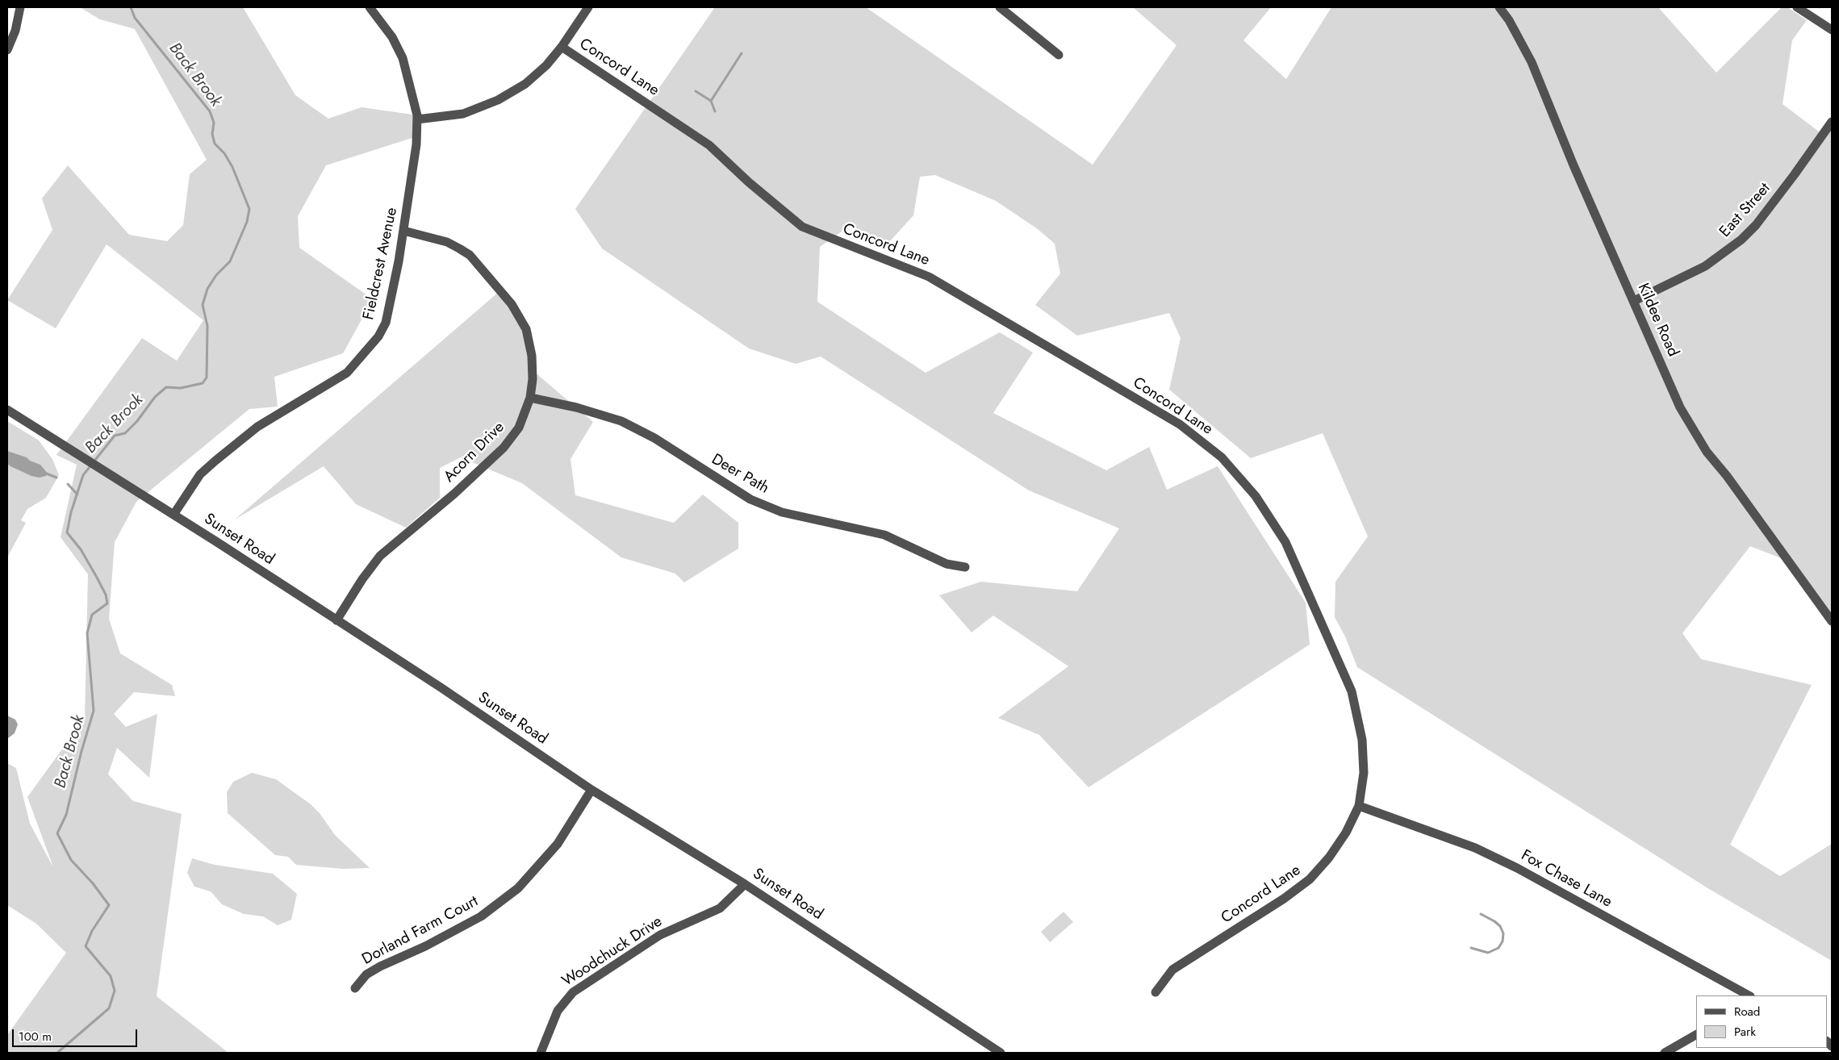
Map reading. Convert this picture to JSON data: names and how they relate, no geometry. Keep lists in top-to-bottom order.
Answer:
{
  "streets": {
    "street": [
      "Concord Lane",
      "East Street",
      "Fieldcrest Avenue",
      "Kildee Road",
      "Acorn Drive",
      "Deer Path",
      "Sunset Road",
      "Fox Chase Lane",
      "Dorland Farm Court",
      "Woodchuck Drive"
    ]
  },
  "crossings": [
    ["Concord Lane", "Fox Chase Lane"],
    ["East Street", "Kildee Road"],
    ["Fieldcrest Avenue", "Acorn Drive"],
    ["Fieldcrest Avenue", "Sunset Road"],
    ["Acorn Drive", "Deer Path"],
    ["Acorn Drive", "Sunset Road"],
    ["Sunset Road", "Dorland Farm Court"],
    ["Sunset Road", "Woodchuck Drive"]
  ],
  "water": ["Back Brook"],
  "legend": ["Road", "Park"],
  "scale_bar": "100 m"
}
